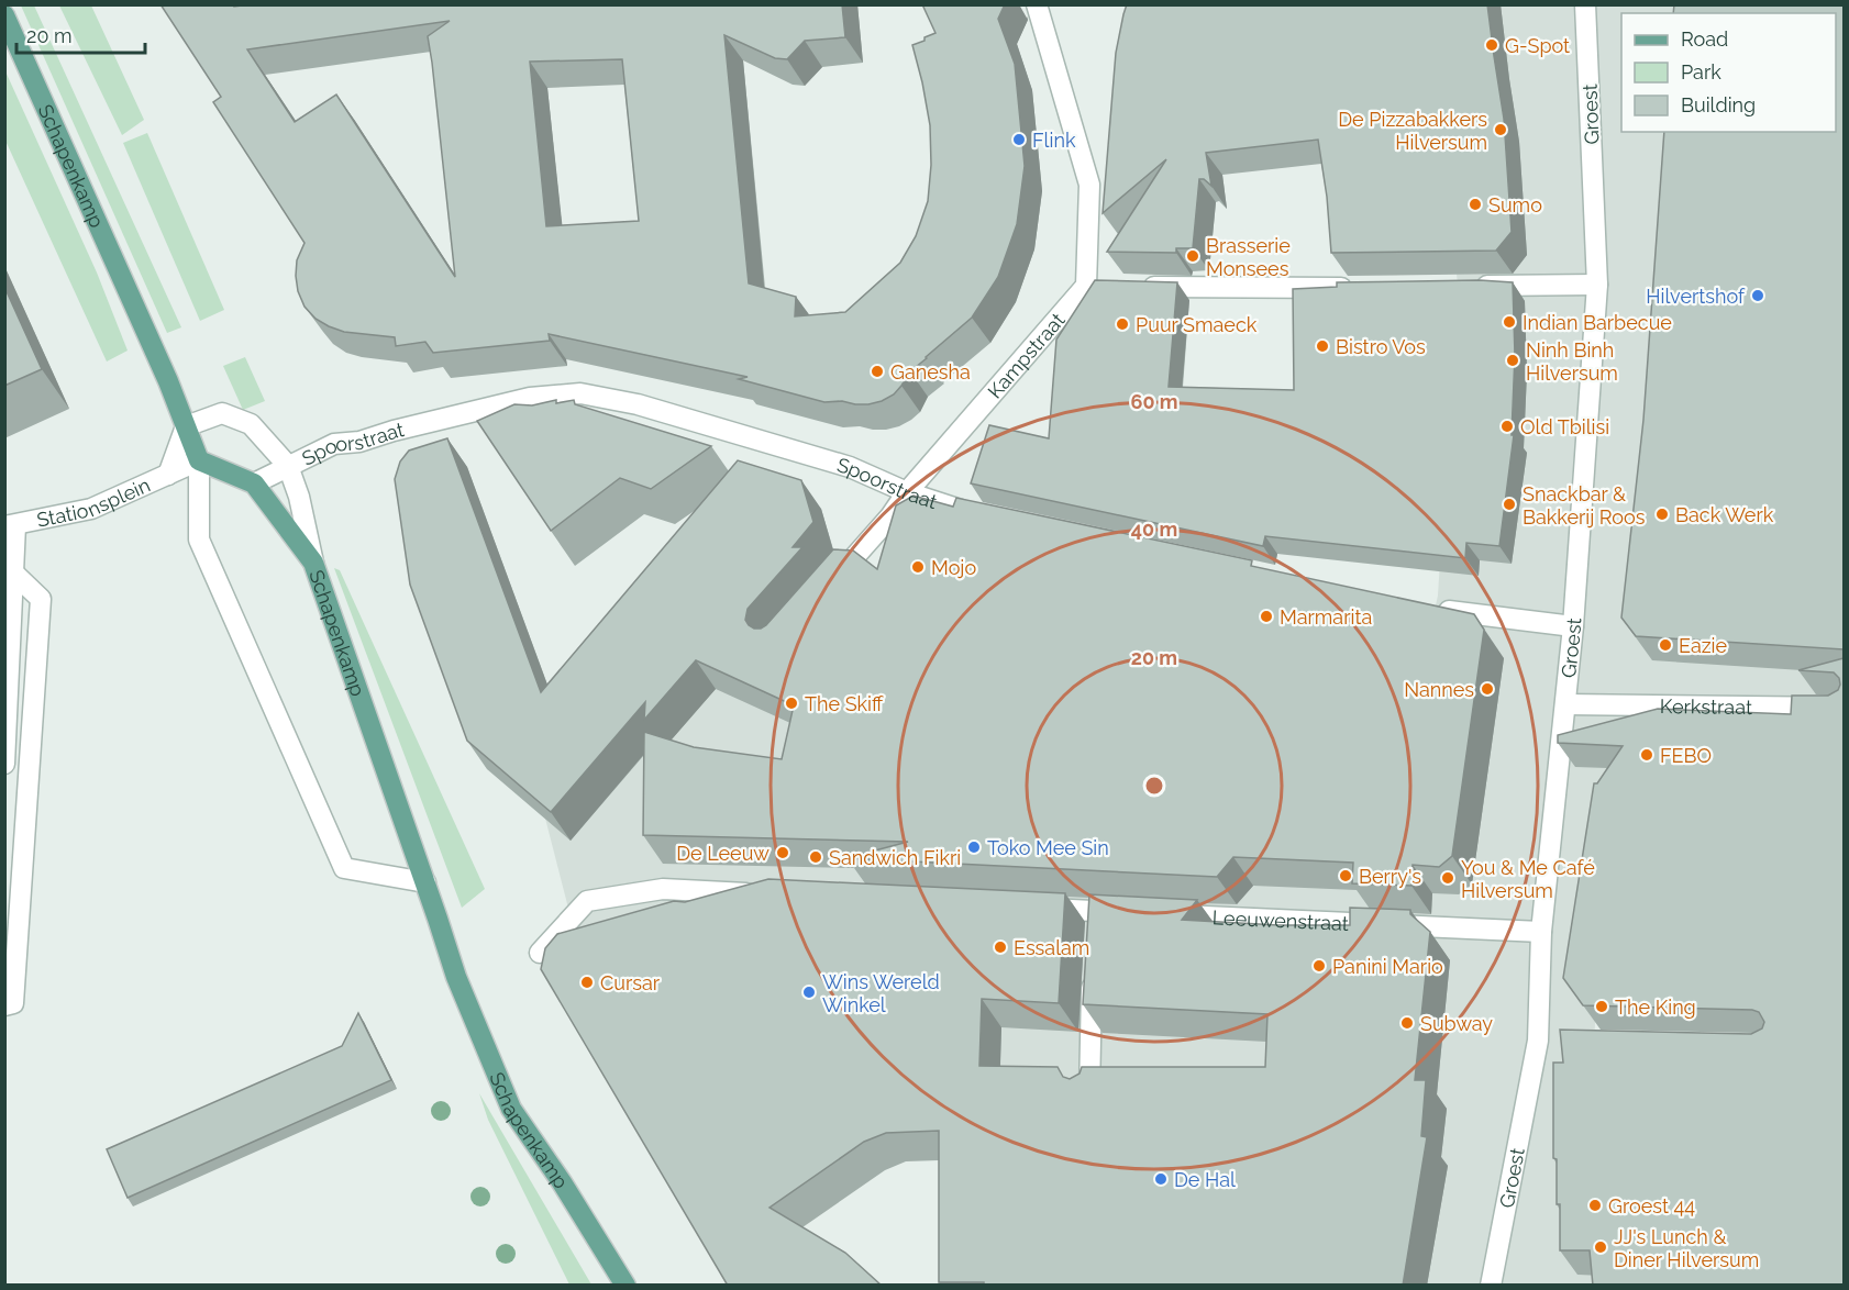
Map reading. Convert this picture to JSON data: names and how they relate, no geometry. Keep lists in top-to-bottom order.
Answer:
{
  "streets": {
    "main road": ["Schapenkamp"],
    "street": [
      "Groest",
      "Kampstraat",
      "Spoorstraat",
      "Stationsplein",
      "Kerkstraat",
      "Leeuwenstraat"
    ]
  },
  "crossings": [
    ["Groest", "Kerkstraat"],
    ["Groest", "Leeuwenstraat"],
    ["Schapenkamp", "Spoorstraat"],
    ["Schapenkamp", "Stationsplein"],
    ["Kampstraat", "Spoorstraat"],
    ["Spoorstraat", "Stationsplein"]
  ],
  "places": [
    "G-Spot",
    "De Pizzabakkers Hilversum",
    "Flink",
    "Sumo",
    "Brasserie Monsees",
    "Hilvertshof",
    "Indian Barbecue",
    "Puur Smaeck",
    "Bistro Vos",
    "Ninh Binh Hilversum",
    "Ganesha",
    "Old Tbilisi",
    "Snackbar & Bakkerij Roos",
    "Back Werk",
    "Mojo",
    "Marmarita",
    "Eazie",
    "Nannes",
    "The Skiff",
    "FEBO",
    "Toko Mee Sin",
    "De Leeuw",
    "Sandwich Fikri",
    "Berry's",
    "You & Me Café Hilversum",
    "Essalam",
    "Panini Mario",
    "Cursar",
    "Wins Wereld Winkel",
    "The King",
    "Subway",
    "De Hal",
    "Groest 44",
    "JJ's Lunch & Diner Hilversum"
  ],
  "legend": ["Road", "Park", "Building"],
  "scale_bar": "20 m",
  "rings": ["60 m", "40 m", "20 m"]
}
